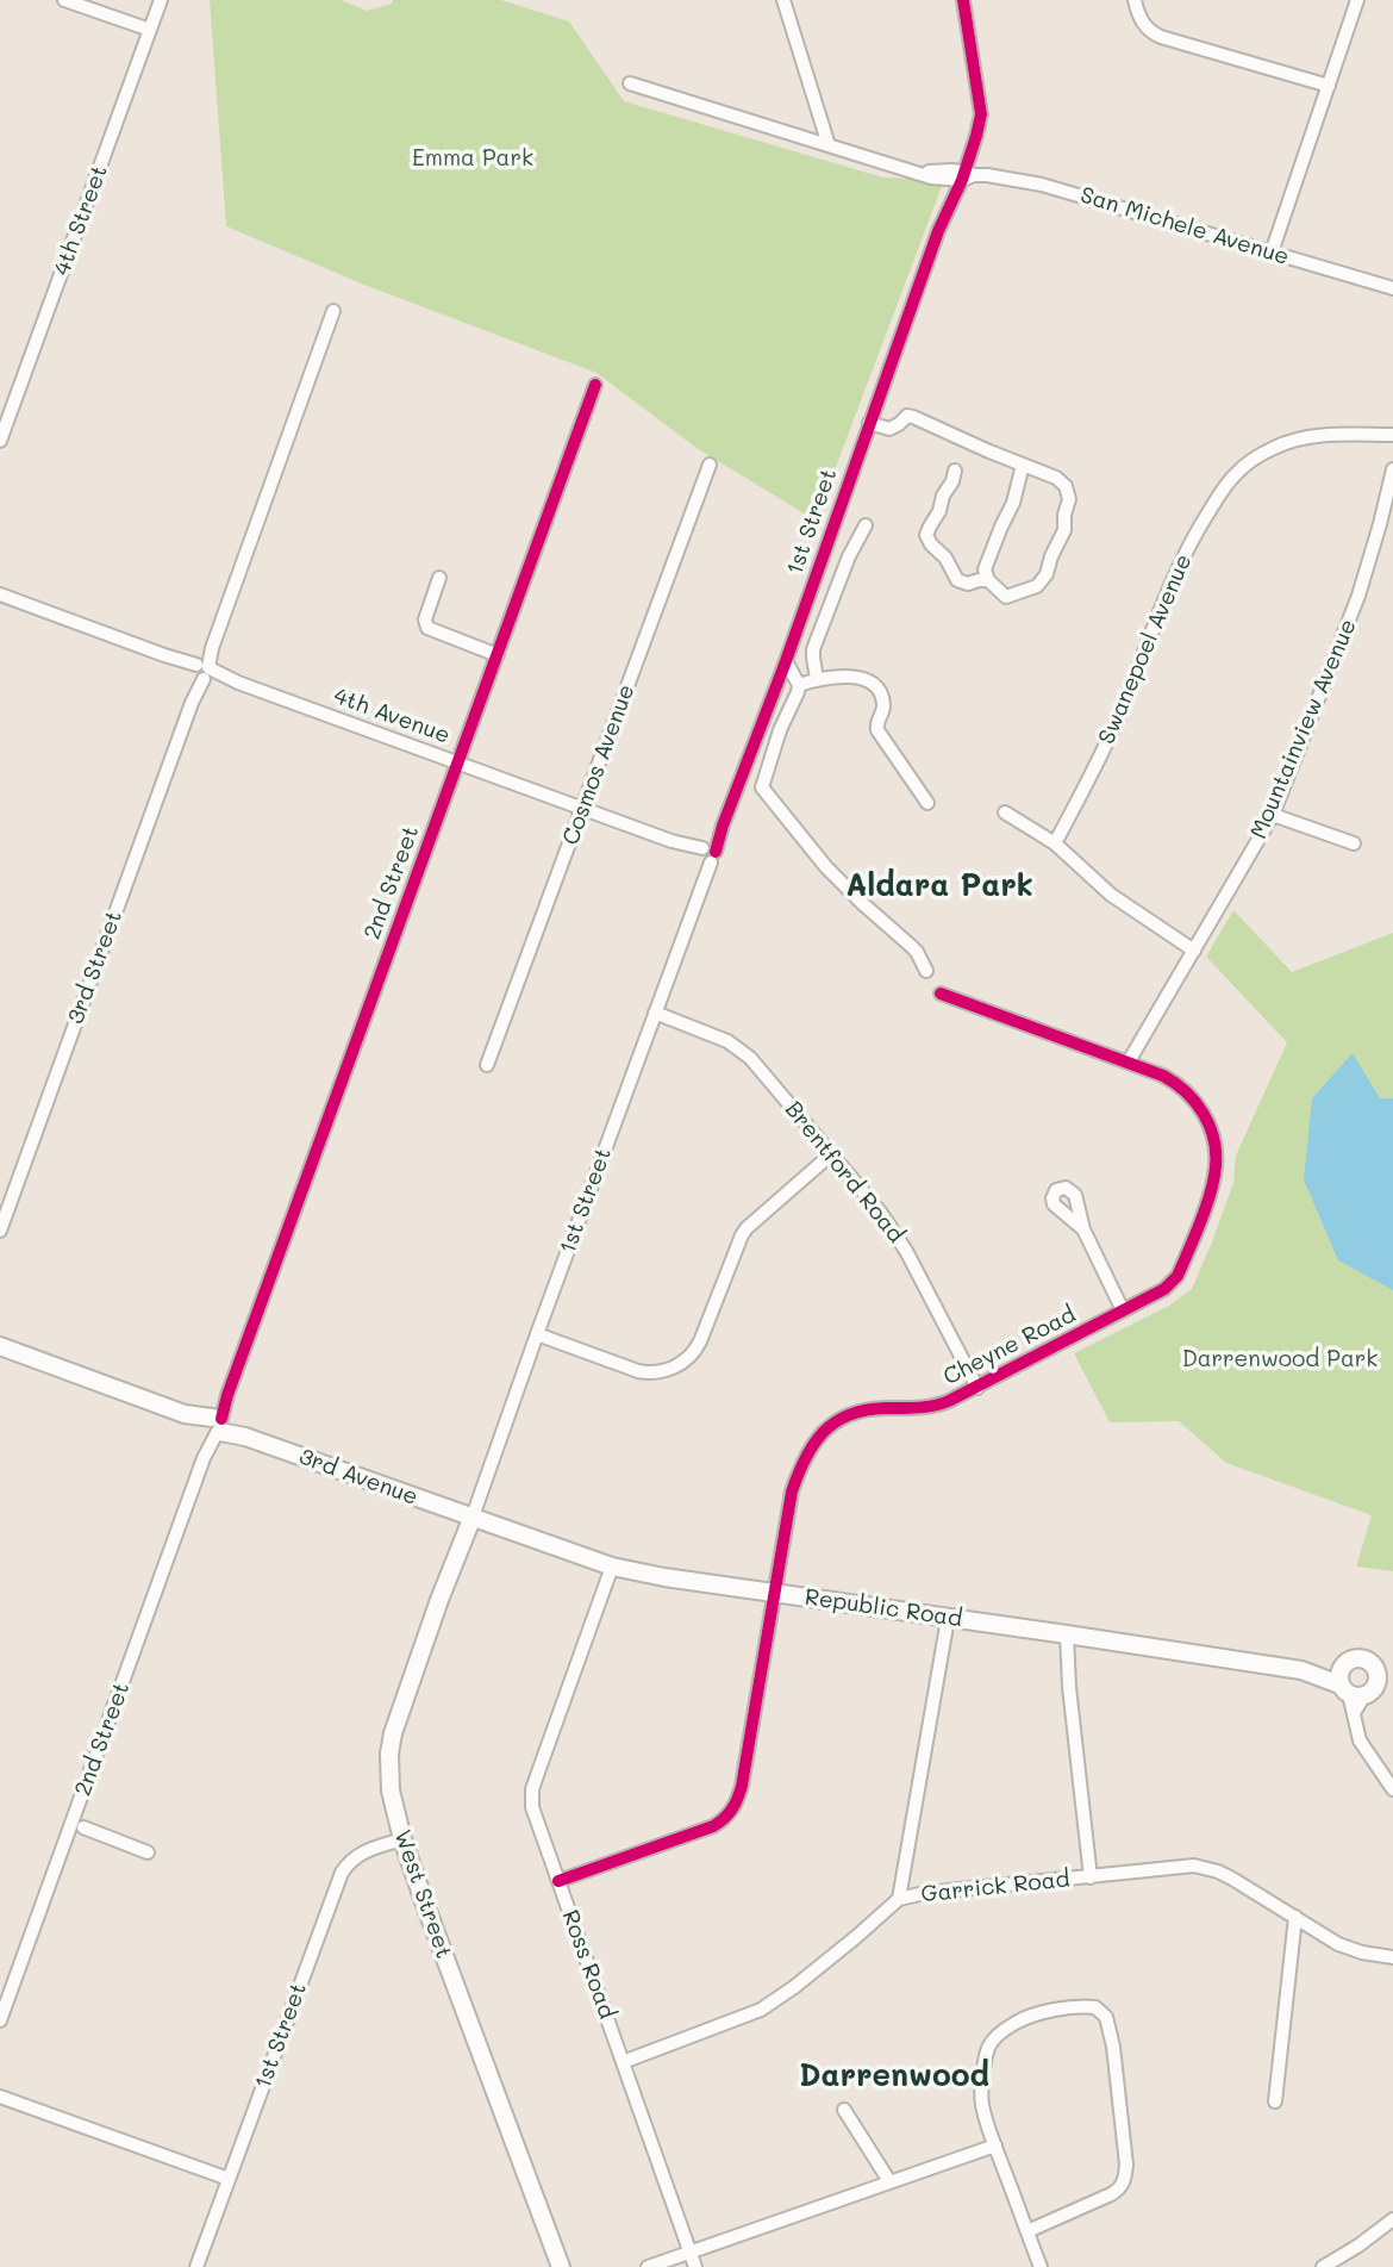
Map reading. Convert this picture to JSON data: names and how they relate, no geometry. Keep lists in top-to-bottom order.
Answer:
{
  "streets": {
    "main road": ["3rd Avenue", "Republic Road", "West Street"],
    "street": [
      "4th Street",
      "San Michele Avenue",
      "1st Street",
      "Swanepoel Avenue",
      "4th Avenue",
      "Mountainview Avenue",
      "Cosmos Avenue",
      "2nd Street",
      "3rd Street",
      "Brentford Road",
      "Cheyne Road",
      "Garrick Road",
      "Ross Road"
    ]
  },
  "crossings": [
    ["San Michele Avenue", "1st Street"],
    ["1st Street", "4th Avenue"],
    ["1st Street", "Brentford Road"],
    ["1st Street", "3rd Avenue"],
    ["1st Street", "Republic Road"],
    ["1st Street", "West Street"],
    ["4th Avenue", "Cosmos Avenue"],
    ["4th Avenue", "2nd Street"],
    ["4th Avenue", "3rd Street"],
    ["Mountainview Avenue", "Cheyne Road"],
    ["2nd Street", "3rd Avenue"],
    ["Brentford Road", "Cheyne Road"],
    ["Cheyne Road", "Republic Road"],
    ["Cheyne Road", "Ross Road"],
    ["3rd Avenue", "Republic Road"],
    ["3rd Avenue", "West Street"],
    ["Republic Road", "West Street"],
    ["Republic Road", "Ross Road"],
    ["Garrick Road", "Ross Road"]
  ],
  "districts": ["Aldara Park", "Darrenwood"],
  "parks": ["Emma Park", "Darrenwood Park"]
}
